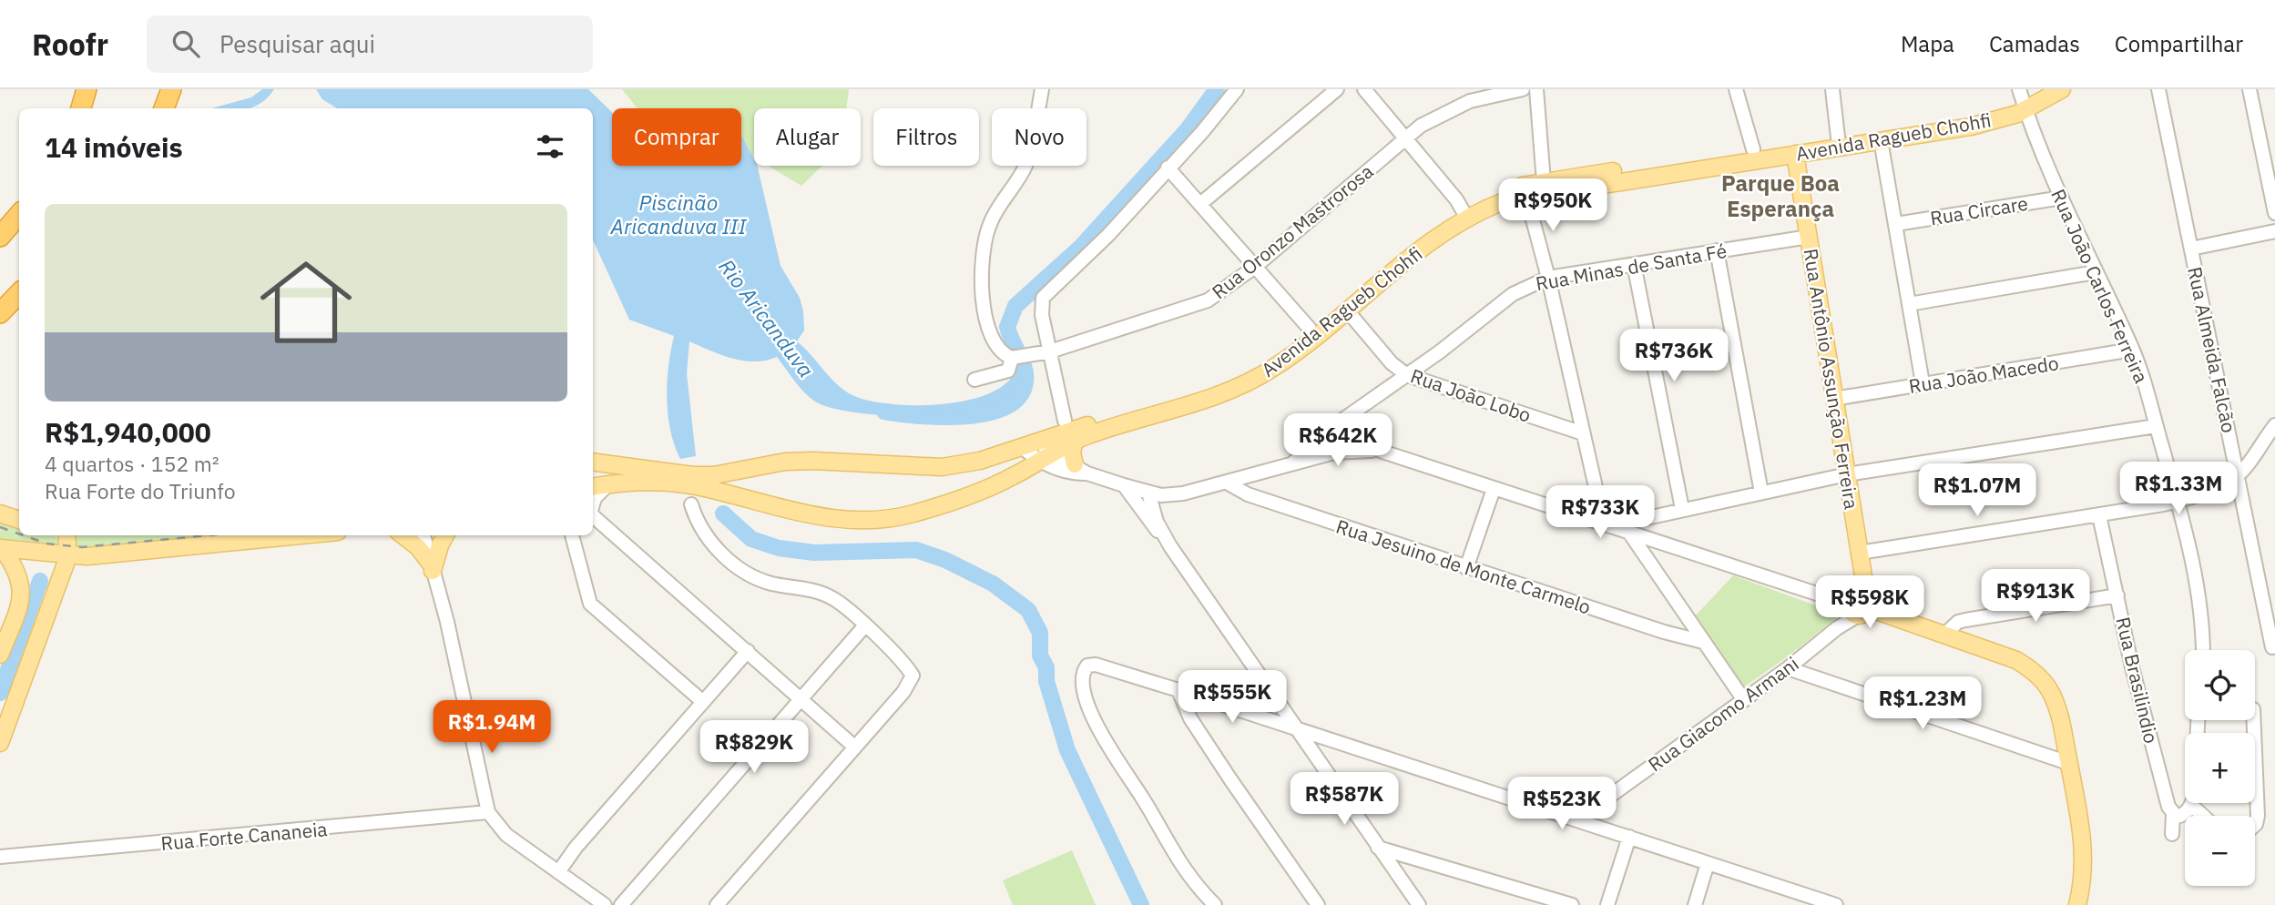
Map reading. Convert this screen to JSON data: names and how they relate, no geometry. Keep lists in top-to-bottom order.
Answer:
{
  "streets": {
    "main road": ["Avenida Ragueb Chohfi", "Rua Antônio Assunção Ferreira"],
    "street": [
      "Rua Circare",
      "Rua Oronzo Mastrorosa",
      "Rua Minas de Santa Fé",
      "Rua João Carlos Ferreira",
      "Rua Almeida Falcão",
      "Rua João Macedo",
      "Rua João Lobo",
      "Rua Jesuino de Monte Carmelo",
      "Rua Brasilindio",
      "Rua Giacomo Armani",
      "Rua Forte Cananeia"
    ]
  },
  "crossings": [
    ["Avenida Ragueb Chohfi", "Rua João Carlos Ferreira"],
    ["Avenida Ragueb Chohfi", "Rua Antônio Assunção Ferreira"],
    ["Avenida Ragueb Chohfi", "Rua João Lobo"],
    ["Rua Circare", "Rua João Carlos Ferreira"],
    ["Rua Minas de Santa Fé", "Rua Antônio Assunção Ferreira"],
    ["Rua Minas de Santa Fé", "Rua João Lobo"],
    ["Rua João Carlos Ferreira", "Rua João Macedo"],
    ["Rua João Macedo", "Rua Antônio Assunção Ferreira"],
    ["Rua Antônio Assunção Ferreira", "Rua Giacomo Armani"]
  ],
  "districts": ["Parque Boa Esperança"],
  "water": ["Piscinão Aricanduva III", "Rio Aricanduva"],
  "page": {
    "header": "Roofr",
    "search": "Pesquisar aqui",
    "nav": ["Mapa", "Camadas", "Compartilhar"],
    "chip": [
      "Comprar",
      "Alugar",
      "Filtros",
      "Novo"
    ],
    "heading": "14 imóveis",
    "price": [
      "R$950K",
      "R$736K",
      "R$642K",
      "R$1.33M",
      "R$1.07M",
      "R$733K",
      "R$913K",
      "R$598K",
      "R$555K",
      "R$1.23M",
      "R$1.94M",
      "R$829K",
      "R$587K",
      "R$523K"
    ],
    "list": [
      {
        "name": "R$1,940,000",
        "note": "4 quartos · 152 m² · Rua Forte do Triunfo"
      }
    ],
    "map_buttons": ["+", "−"]
  }
}
